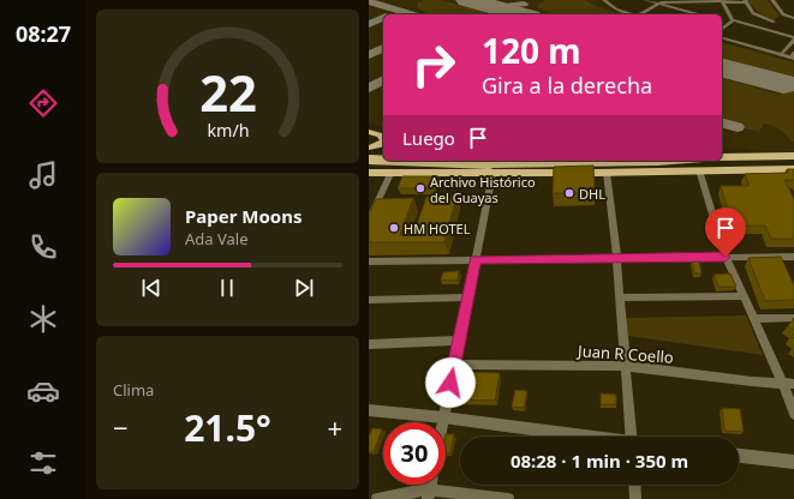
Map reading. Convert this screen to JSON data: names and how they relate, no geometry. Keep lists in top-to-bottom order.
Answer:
{
  "streets": {
    "street": ["Juan R Coello"]
  },
  "places": ["Archivo Histórico del Guayas", "DHL", "HM HOTEL"],
  "page": {
    "tabs": "08:27",
    "turn": ["120 m", "Gira a la derecha"],
    "then": "Luego",
    "song": ["Paper Moons", "Ada Vale"],
    "tile": "Clima",
    "heat": ["−", "21.5°", "+"],
    "limit": "30",
    "trip": "08:28 · 1 min · 350 m",
    "gauge": ["22", "km/h"]
  }
}
